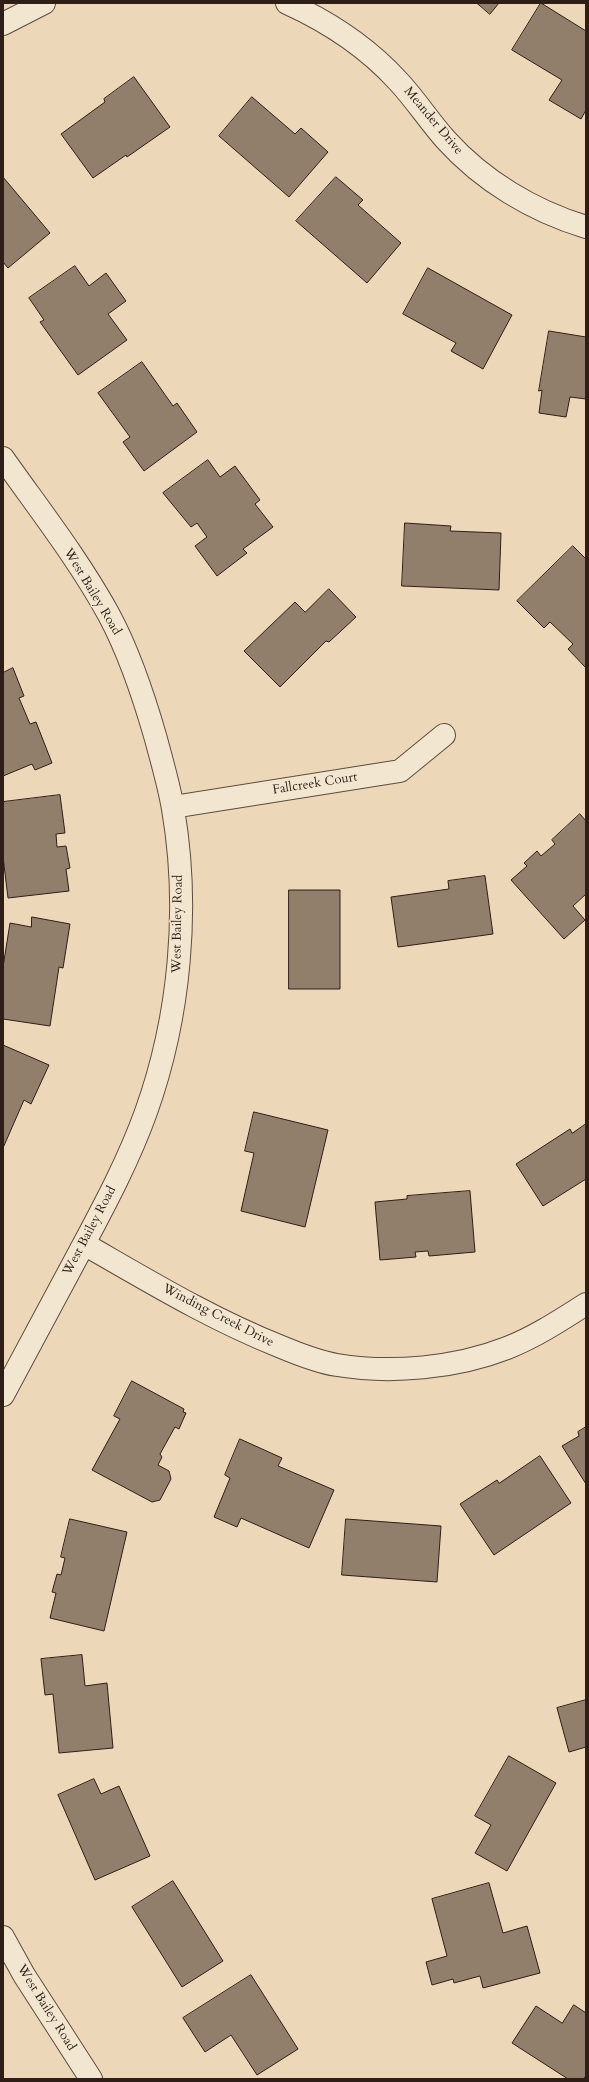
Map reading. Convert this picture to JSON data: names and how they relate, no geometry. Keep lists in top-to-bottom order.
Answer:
{
  "streets": {
    "street": [
      "Meander Drive",
      "West Bailey Road",
      "Fallcreek Court",
      "Winding Creek Drive"
    ]
  },
  "crossings": [
    ["West Bailey Road", "Fallcreek Court"],
    ["West Bailey Road", "Winding Creek Drive"]
  ]
}
